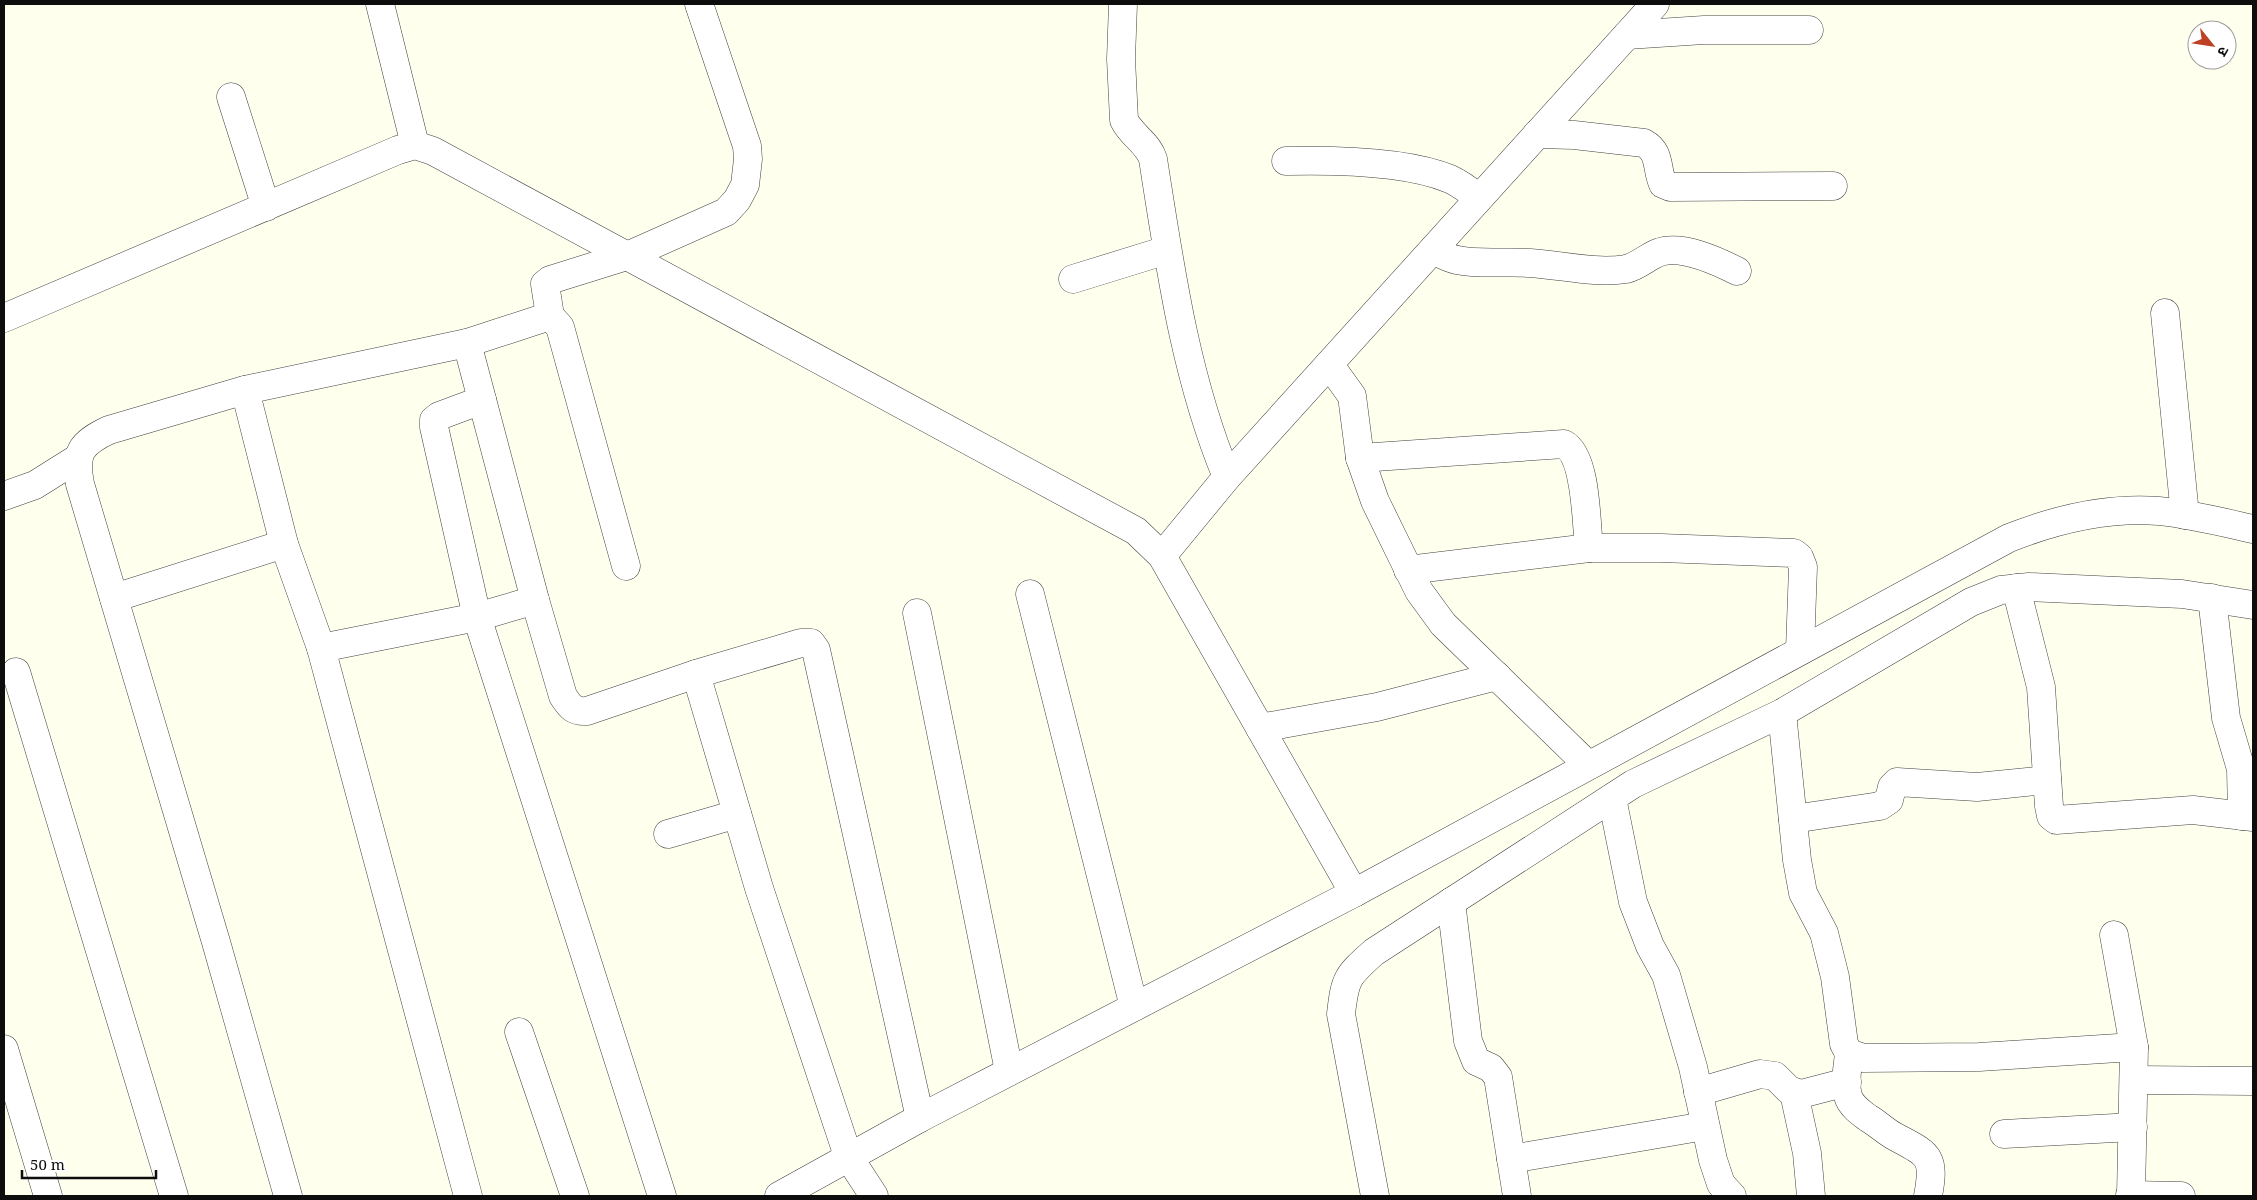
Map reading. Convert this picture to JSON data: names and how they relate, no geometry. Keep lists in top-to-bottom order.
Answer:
{
  "scale_bar": "50 m",
  "north": "bottom right"
}
